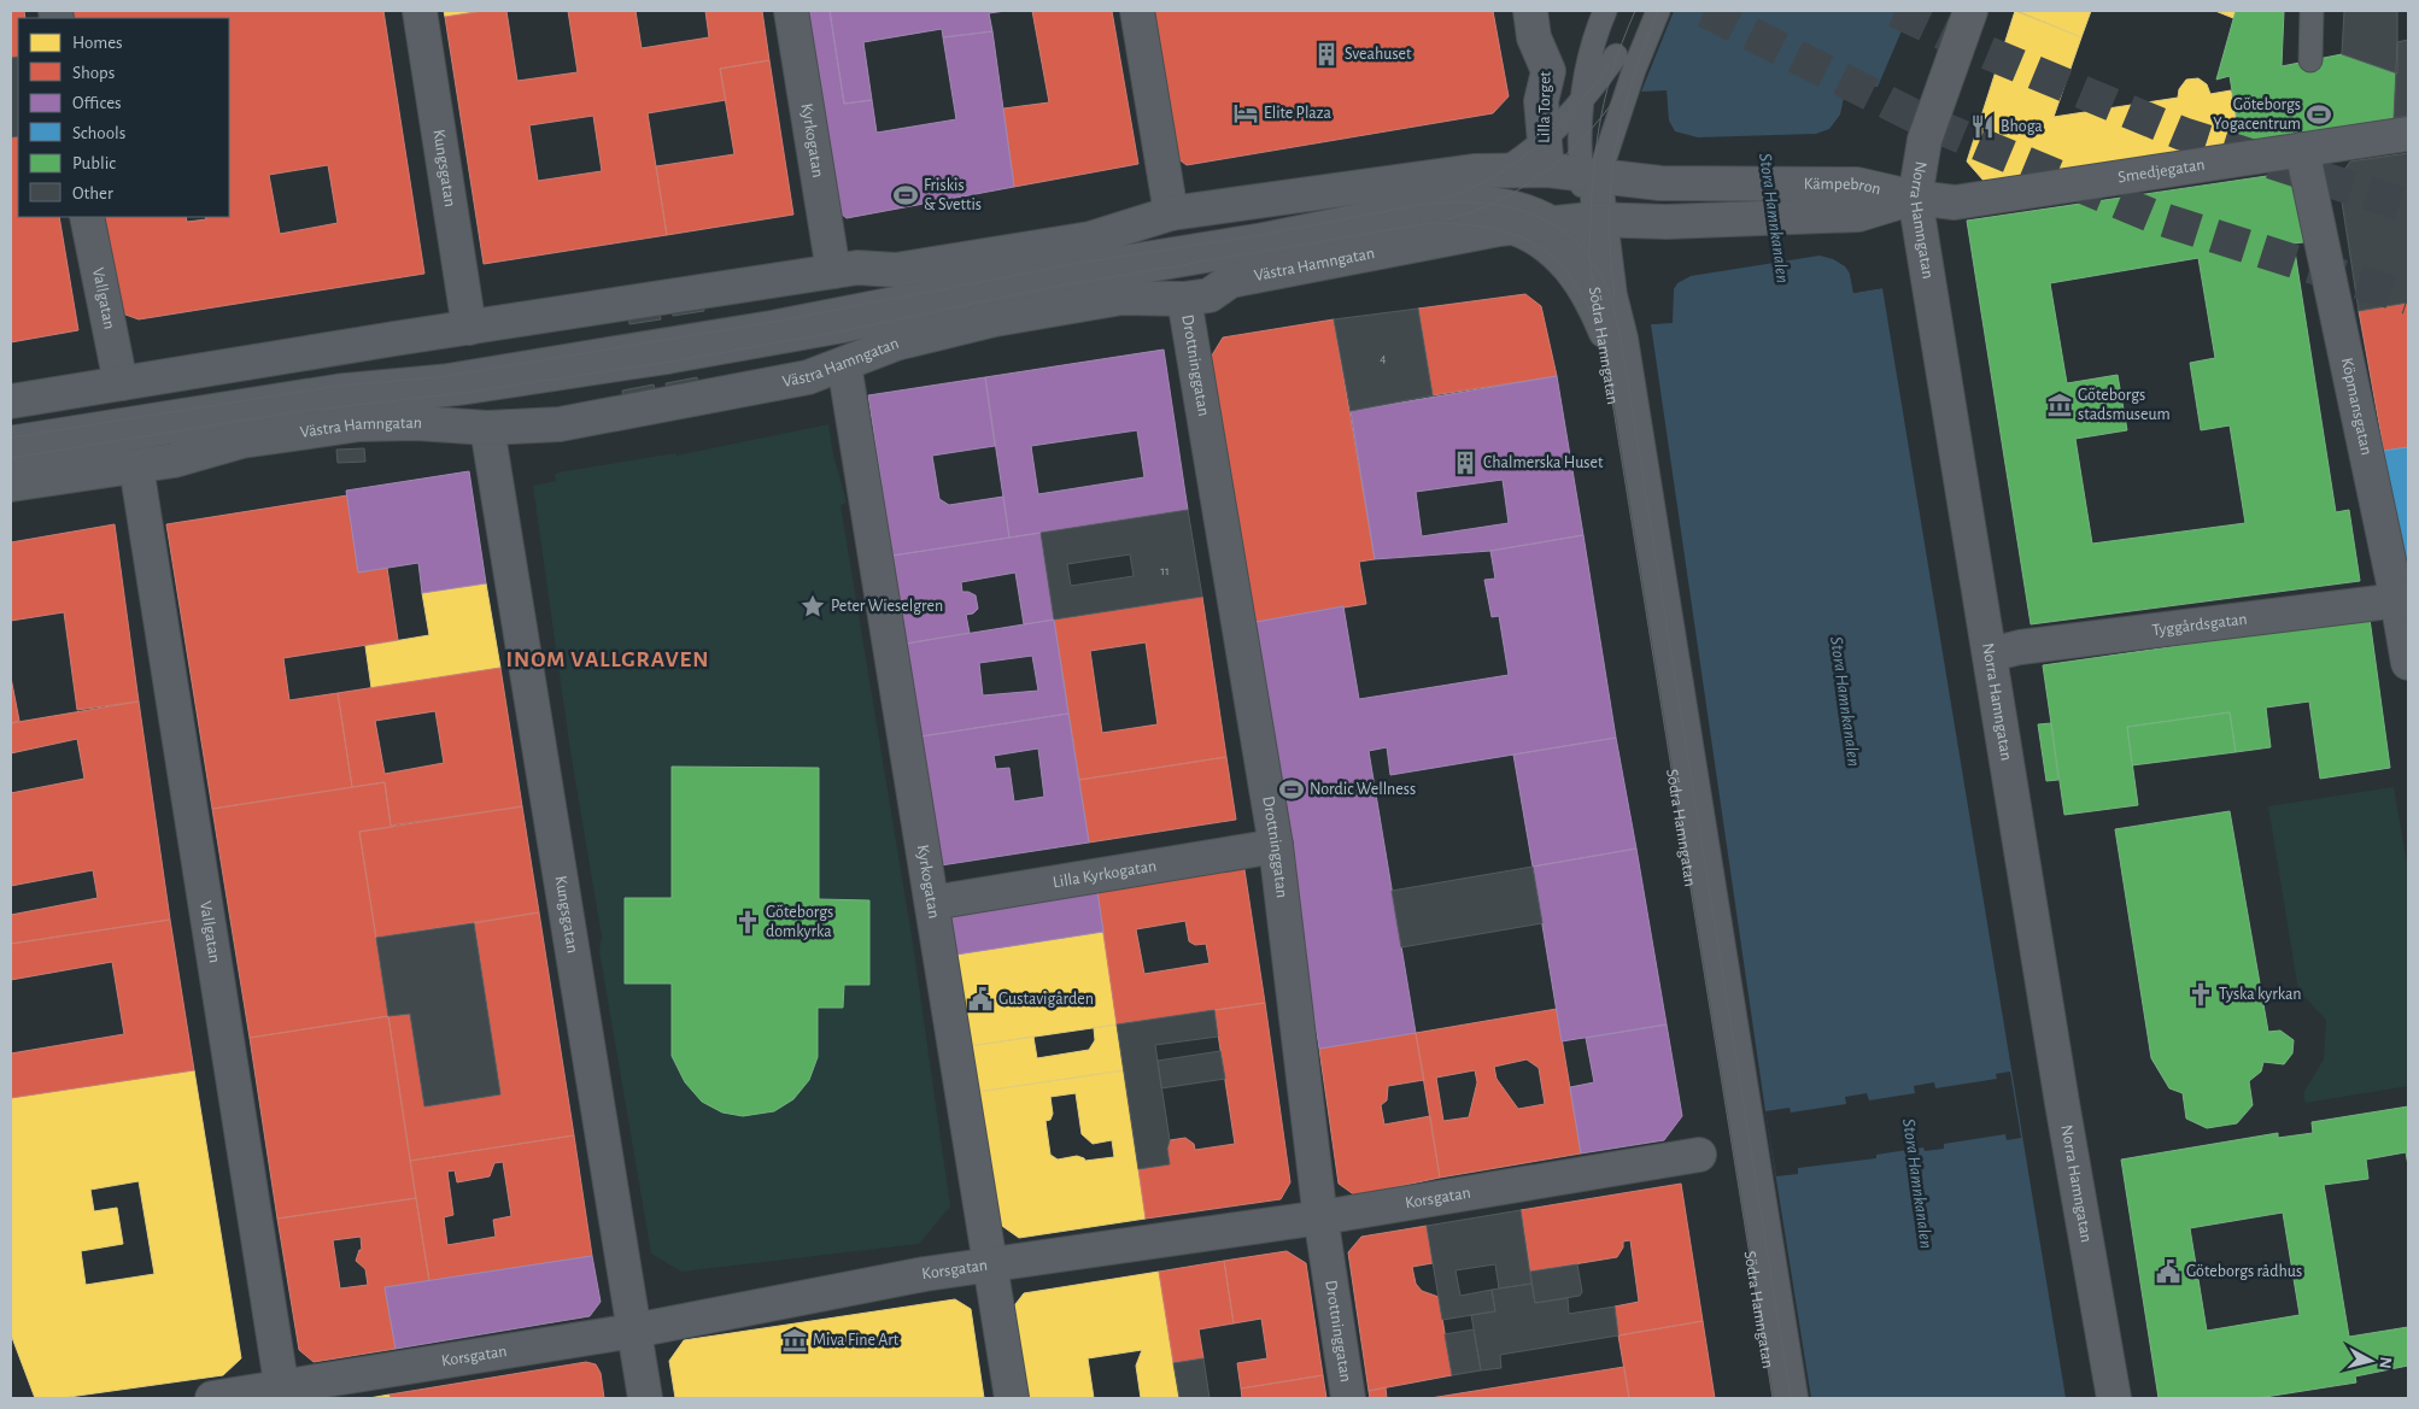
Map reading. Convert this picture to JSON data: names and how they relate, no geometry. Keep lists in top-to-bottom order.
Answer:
{
  "streets": {
    "street": [
      "Lilla Torget",
      "Kyrkogatan",
      "Kungsgatan",
      "Smedjegatan",
      "Kämpebron",
      "Norra Hamngatan",
      "Västra Hamngatan",
      "Vallgatan",
      "Södra Hamngatan",
      "Drottninggatan",
      "Köpmansgatan",
      "Tyggårdsgatan",
      "Lilla Kyrkogatan",
      "Korsgatan"
    ]
  },
  "crossings": [
    ["Kyrkogatan", "Västra Hamngatan"],
    ["Kyrkogatan", "Lilla Kyrkogatan"],
    ["Kyrkogatan", "Korsgatan"],
    ["Kungsgatan", "Västra Hamngatan"],
    ["Kungsgatan", "Korsgatan"],
    ["Smedjegatan", "Kämpebron"],
    ["Smedjegatan", "Norra Hamngatan"],
    ["Smedjegatan", "Köpmansgatan"],
    ["Kämpebron", "Norra Hamngatan"],
    ["Kämpebron", "Västra Hamngatan"],
    ["Kämpebron", "Södra Hamngatan"],
    ["Norra Hamngatan", "Tyggårdsgatan"],
    ["Västra Hamngatan", "Vallgatan"],
    ["Västra Hamngatan", "Södra Hamngatan"],
    ["Västra Hamngatan", "Drottninggatan"],
    ["Vallgatan", "Korsgatan"],
    ["Drottninggatan", "Lilla Kyrkogatan"],
    ["Drottninggatan", "Korsgatan"],
    ["Köpmansgatan", "Tyggårdsgatan"]
  ],
  "districts": ["INOM VALLGRAVEN"],
  "water": ["Stora Hamnkanalen"],
  "places": {
    "building": ["Sveahuset", "Chalmerska Huset"],
    "hotel": ["Elite Plaza"],
    "sports": ["Göteborgs Yogacentrum", "Friskis & Svettis", "Nordic Wellness"],
    "restaurant": ["Bhoga"],
    "museum": ["Göteborgs stadsmuseum", "Miva Fine Art"],
    "place": ["Peter Wieselgren"],
    "church": ["Göteborgs domkyrka", "Tyska kyrkan"],
    "public building": ["Gustavigården", "Göteborgs rådhus"]
  },
  "house_numbers": ["4", "11"],
  "legend": [
    "Homes",
    "Shops",
    "Offices",
    "Schools",
    "Public",
    "Other"
  ],
  "north": "right"
}
